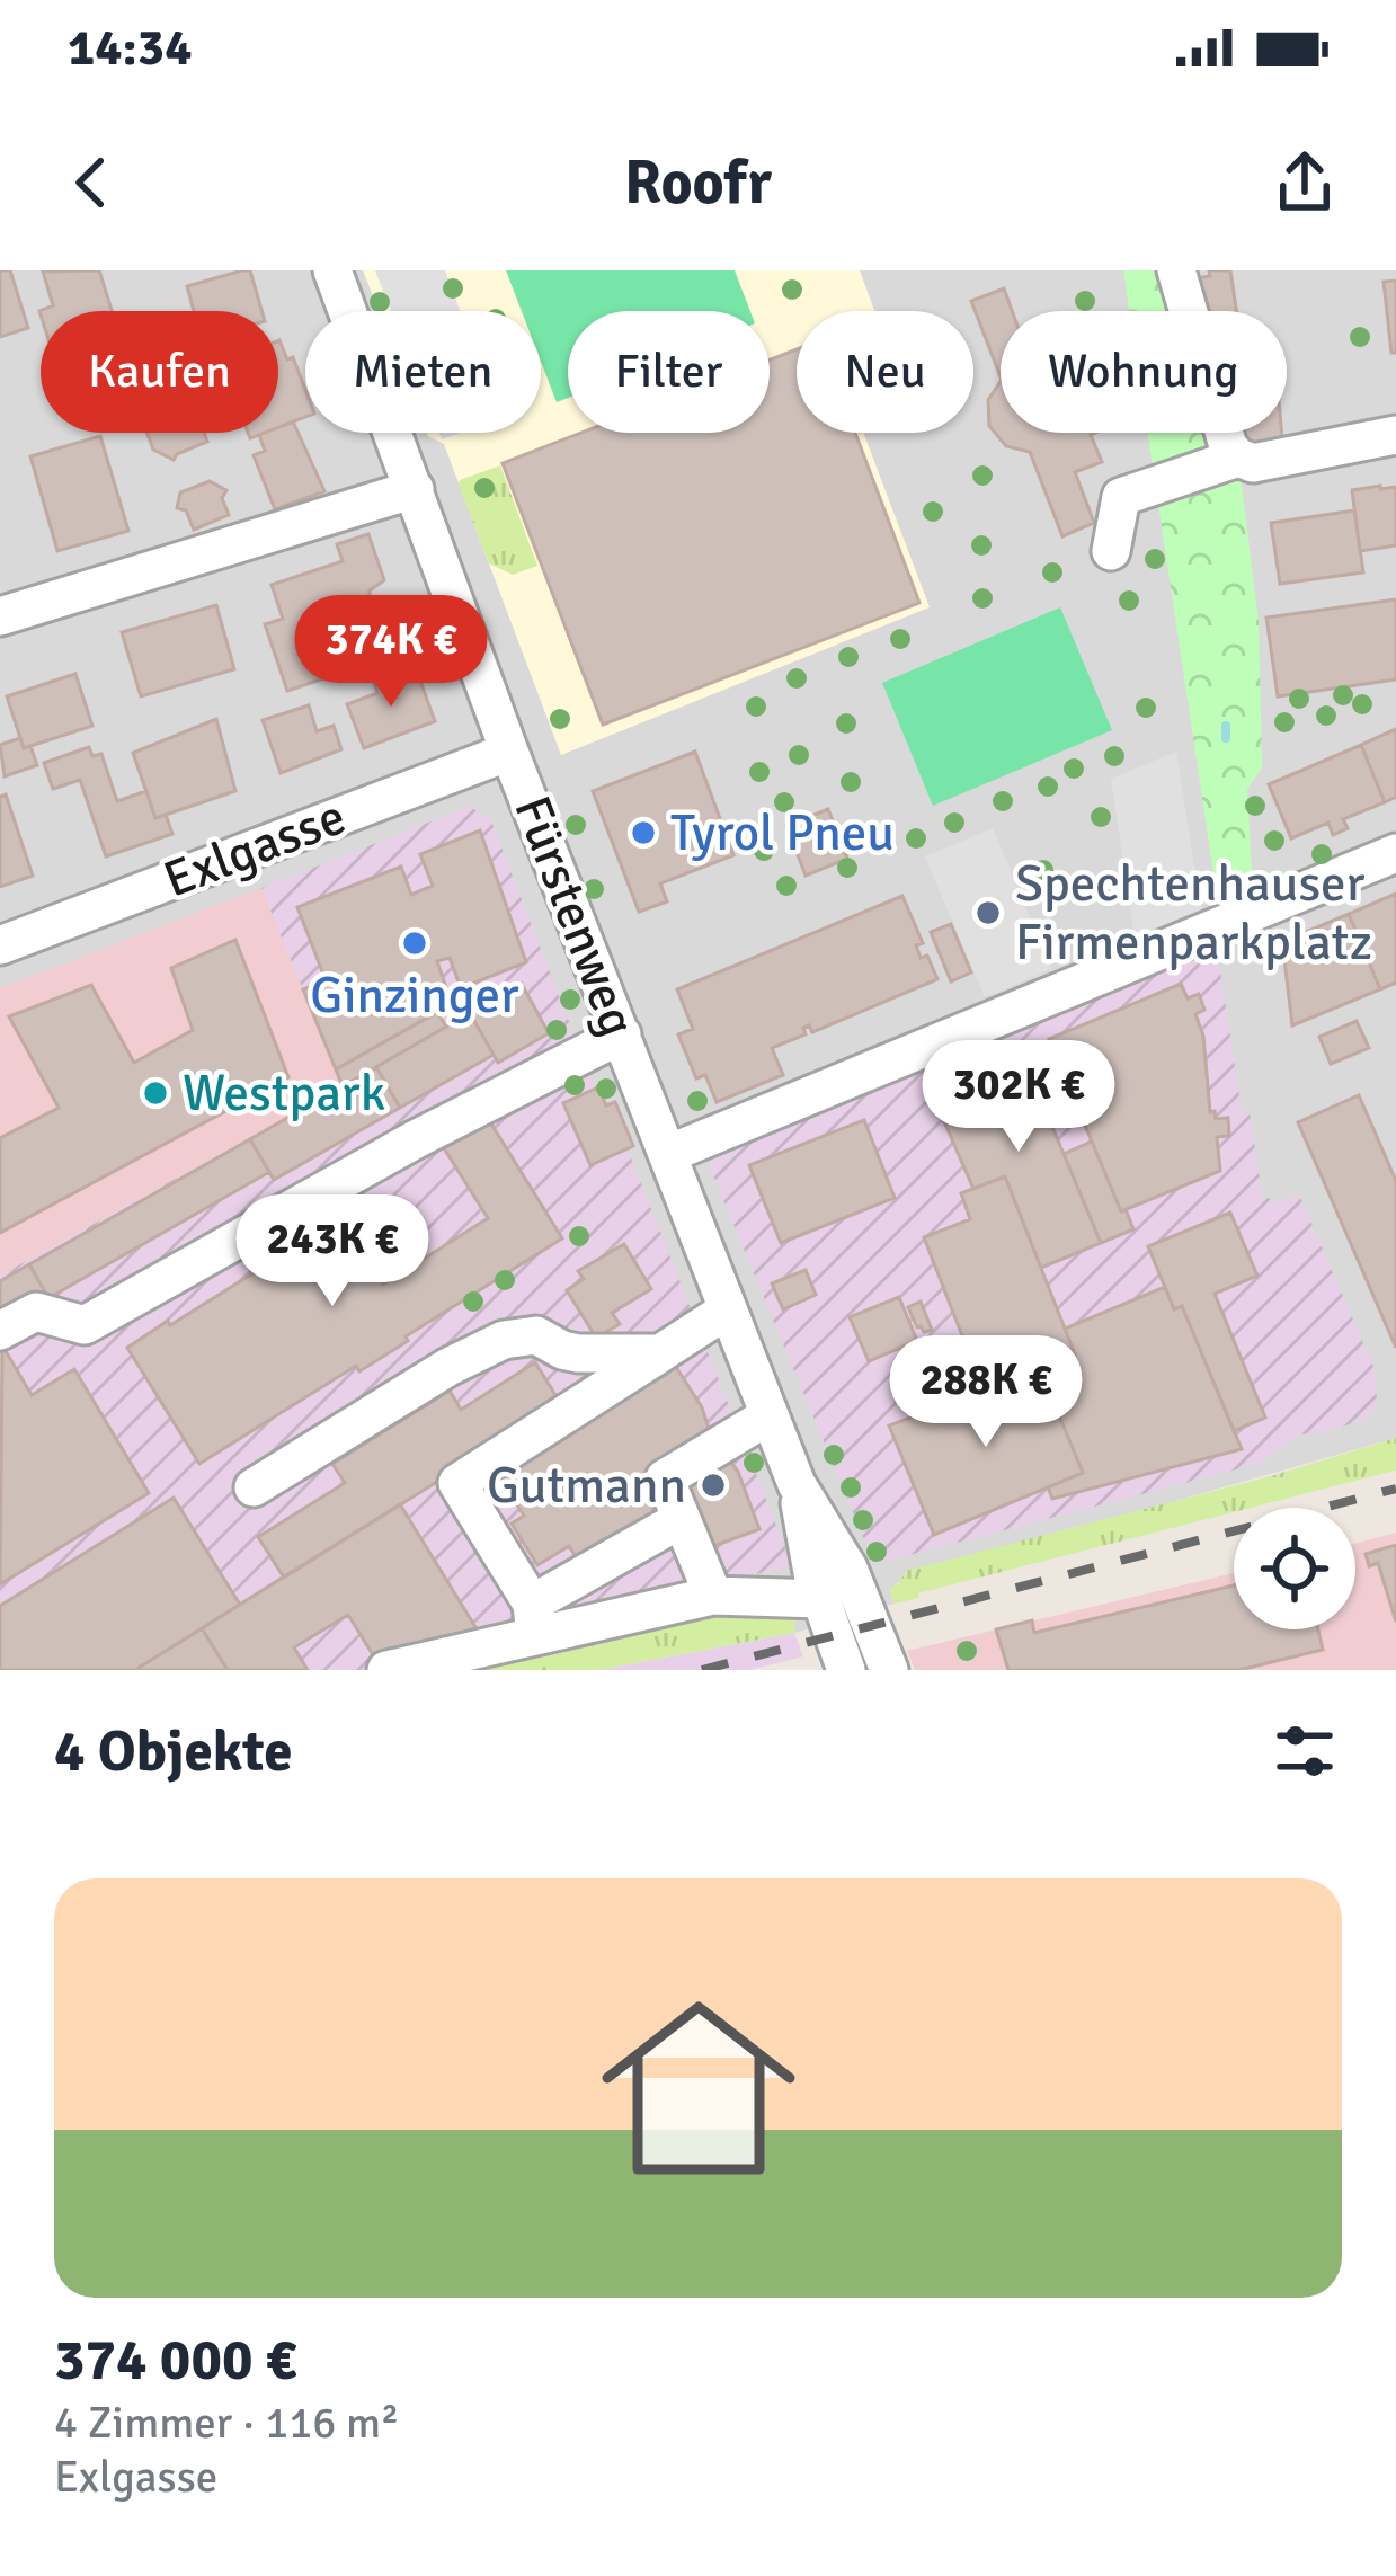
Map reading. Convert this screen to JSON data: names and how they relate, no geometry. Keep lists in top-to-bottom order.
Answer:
{
  "streets": {
    "street": ["Exlgasse", "Fürstenweg"]
  },
  "crossings": [
    ["Exlgasse", "Fürstenweg"]
  ],
  "places": [
    "Tyrol Pneu",
    "Spechtenhauser Firmenparkplatz",
    "Ginzinger",
    "Westpark",
    "Gutmann"
  ],
  "page": {
    "status": "14:34",
    "header": "Roofr",
    "chip": [
      "Kaufen",
      "Mieten",
      "Filter",
      "Neu",
      "Wohnung"
    ],
    "price": [
      "374K €",
      "302K €",
      "243K €",
      "288K €"
    ],
    "heading": "4 Objekte",
    "list": [
      {
        "name": "374 000 €",
        "note": "4 Zimmer · 116 m² · Exlgasse"
      }
    ]
  }
}
